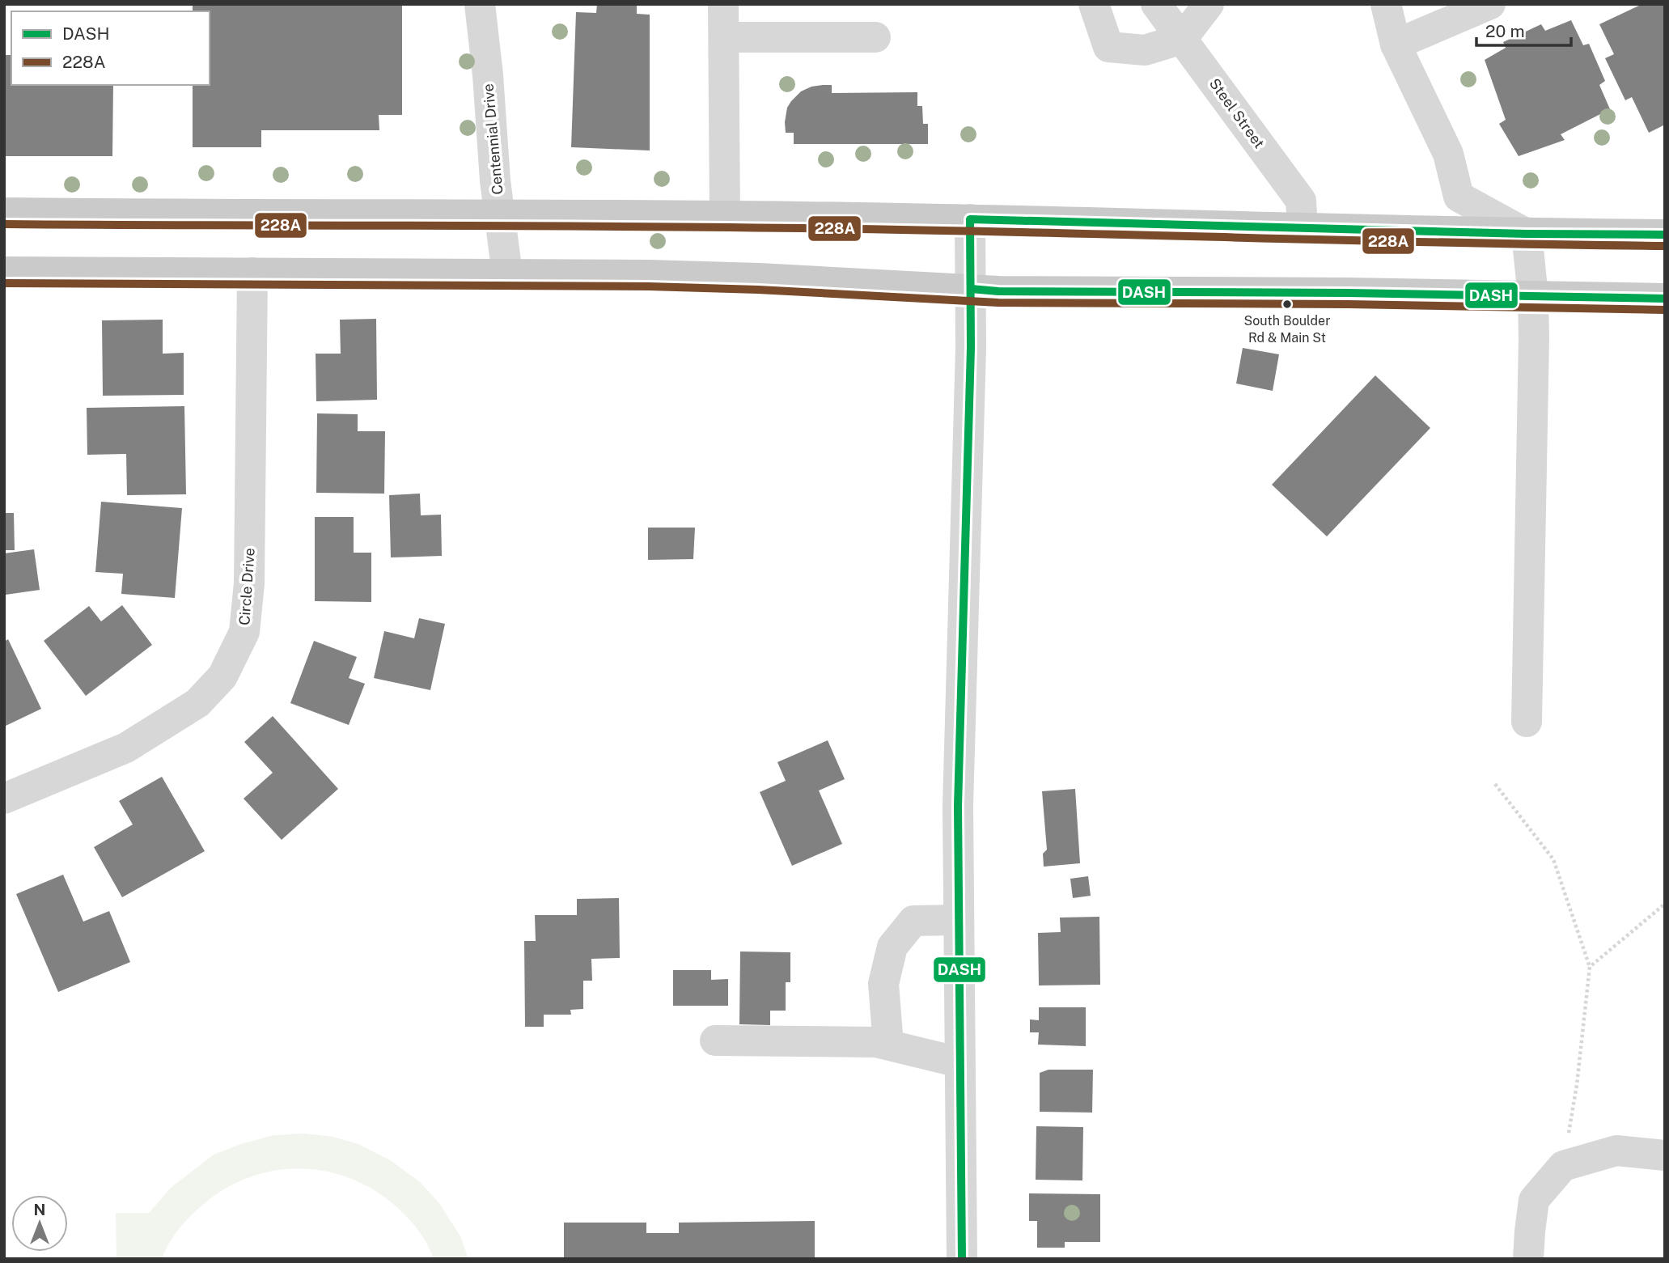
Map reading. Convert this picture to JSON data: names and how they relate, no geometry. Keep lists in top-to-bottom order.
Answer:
{
  "streets": {
    "street": ["Steel Street", "Centennial Drive", "Circle Drive"]
  },
  "places": ["South Boulder Rd & Main St"],
  "lines": ["transit line DASH", "transit line 228A"],
  "legend": ["DASH", "228A"],
  "scale_bar": "20 m",
  "north": "top"
}
